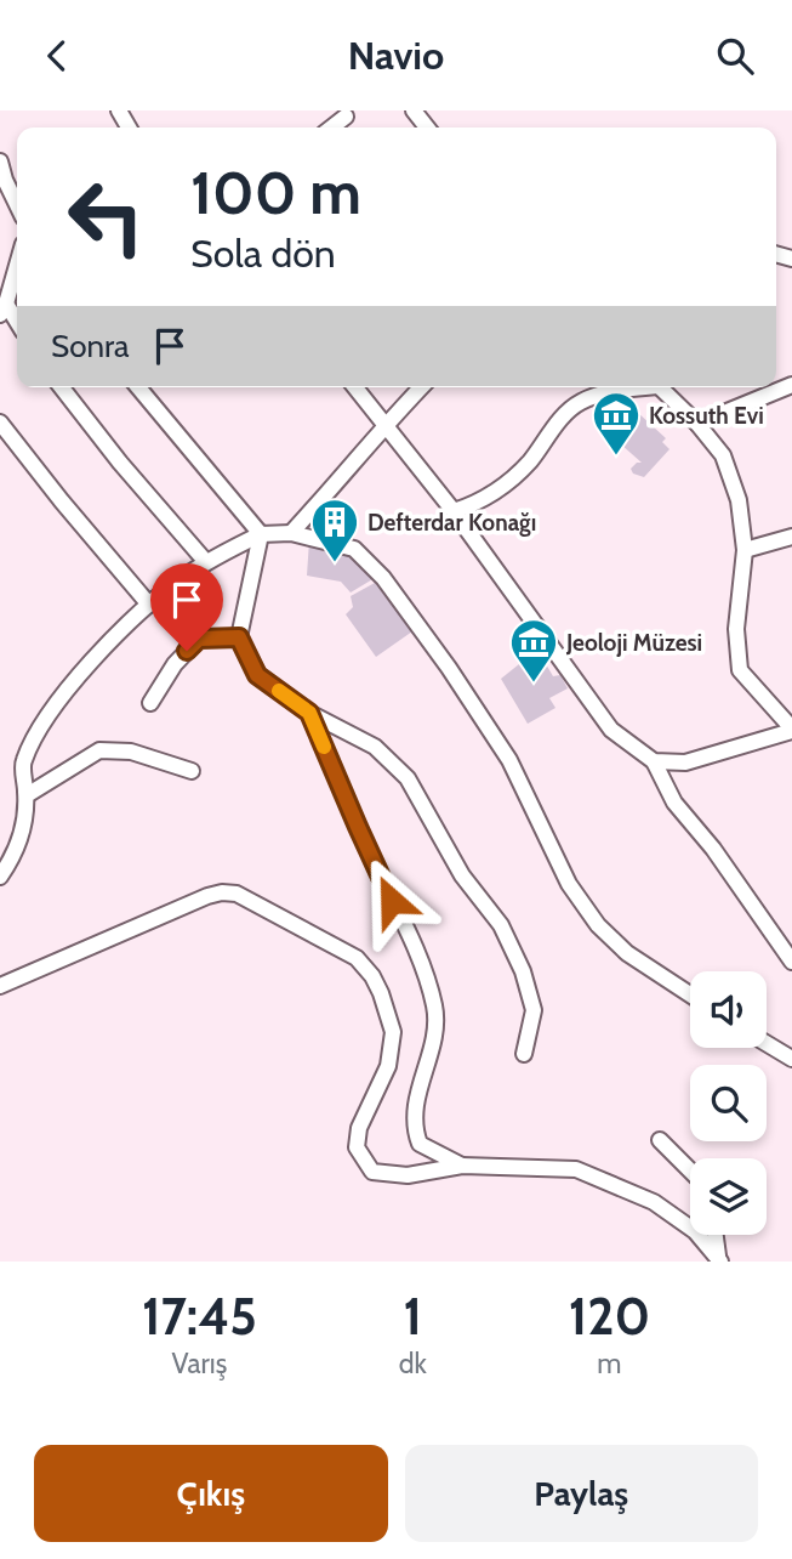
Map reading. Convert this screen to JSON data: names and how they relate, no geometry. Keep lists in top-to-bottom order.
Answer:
{
  "places": {
    "museum": ["Kossuth Evi", "Jeoloji Müzesi"],
    "building": ["Defterdar Konağı"]
  },
  "page": {
    "header": "Navio",
    "turn": ["100 m", "Sola dön"],
    "then": "Sonra",
    "eta": [
      "17:45",
      "Varış",
      "1",
      "dk",
      "120",
      "m"
    ],
    "buttons": ["Çıkış", "Paylaş"]
  }
}
